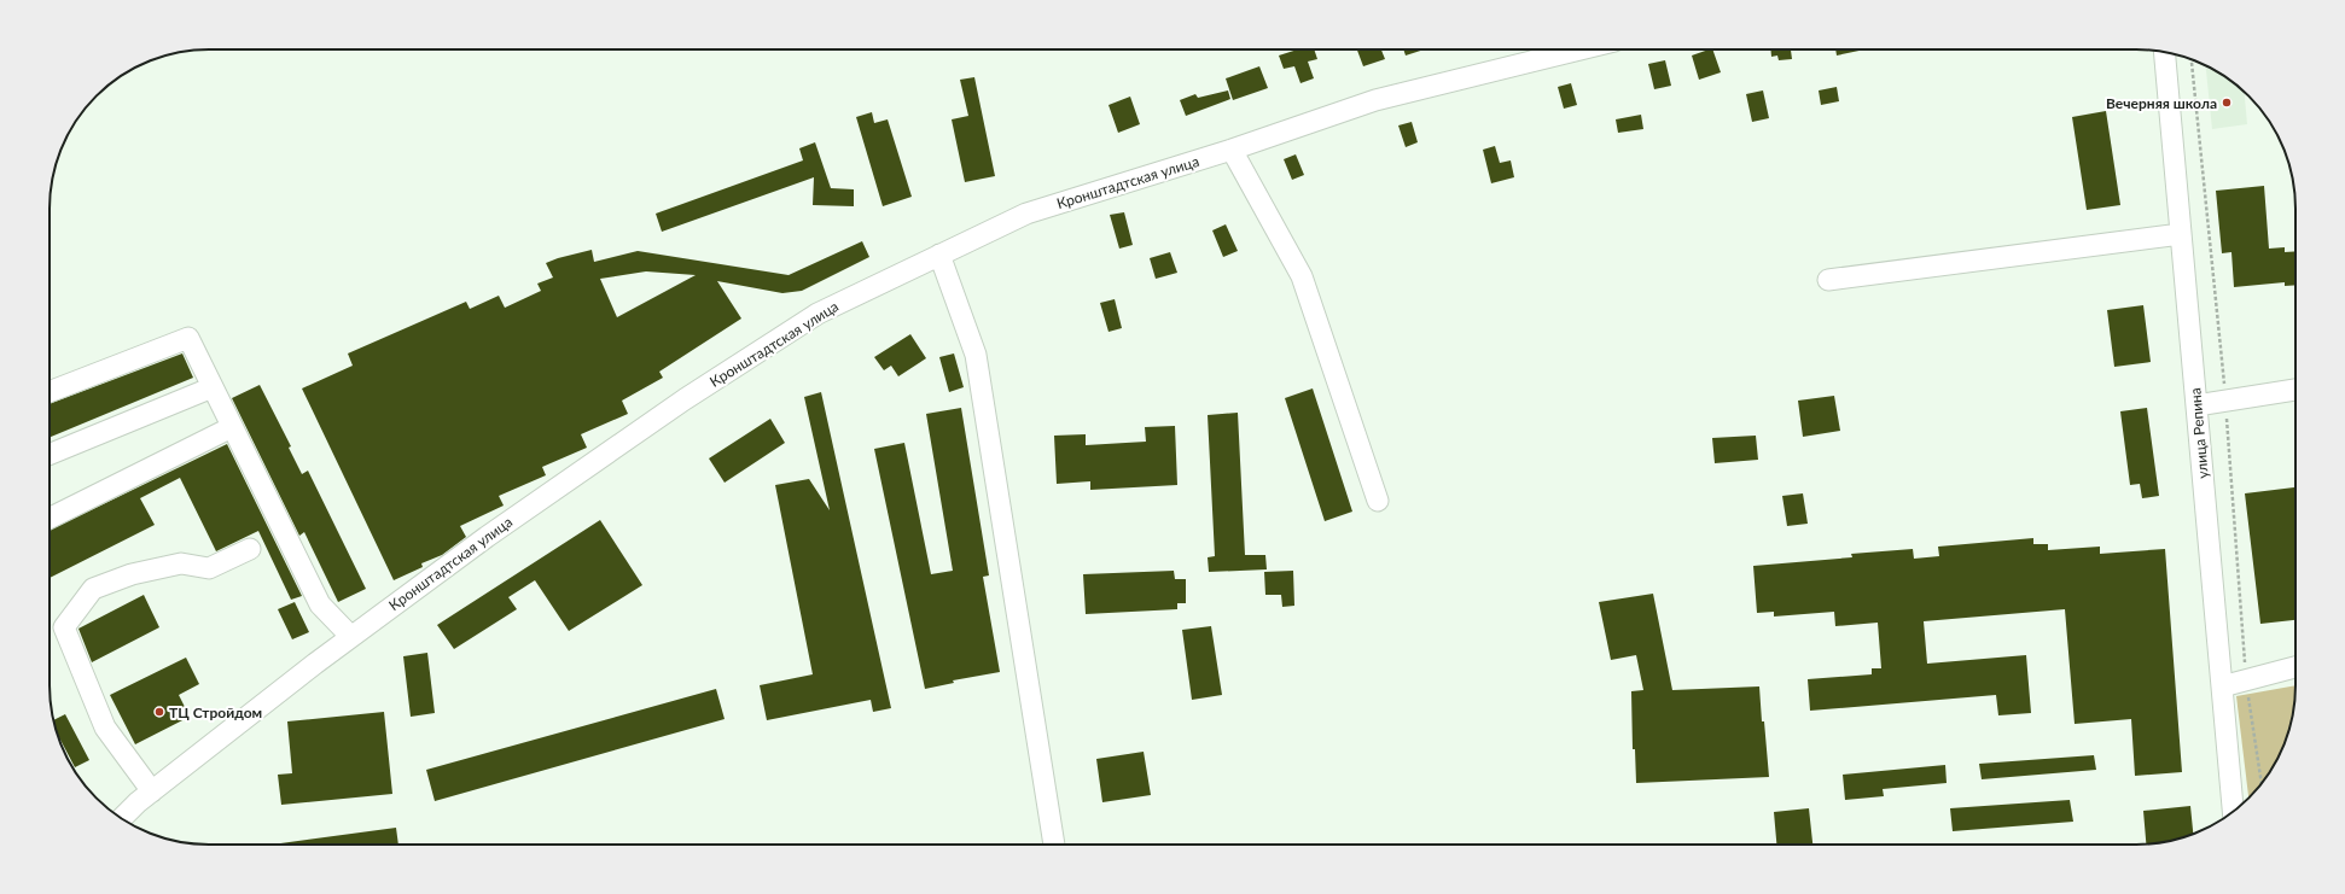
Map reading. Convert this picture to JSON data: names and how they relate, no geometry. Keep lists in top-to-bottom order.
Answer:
{
  "streets": {
    "street": ["Кронштадтская улица", "улица Репина"]
  },
  "places": ["Вечерняя школа", "ТЦ Стройдом"]
}
